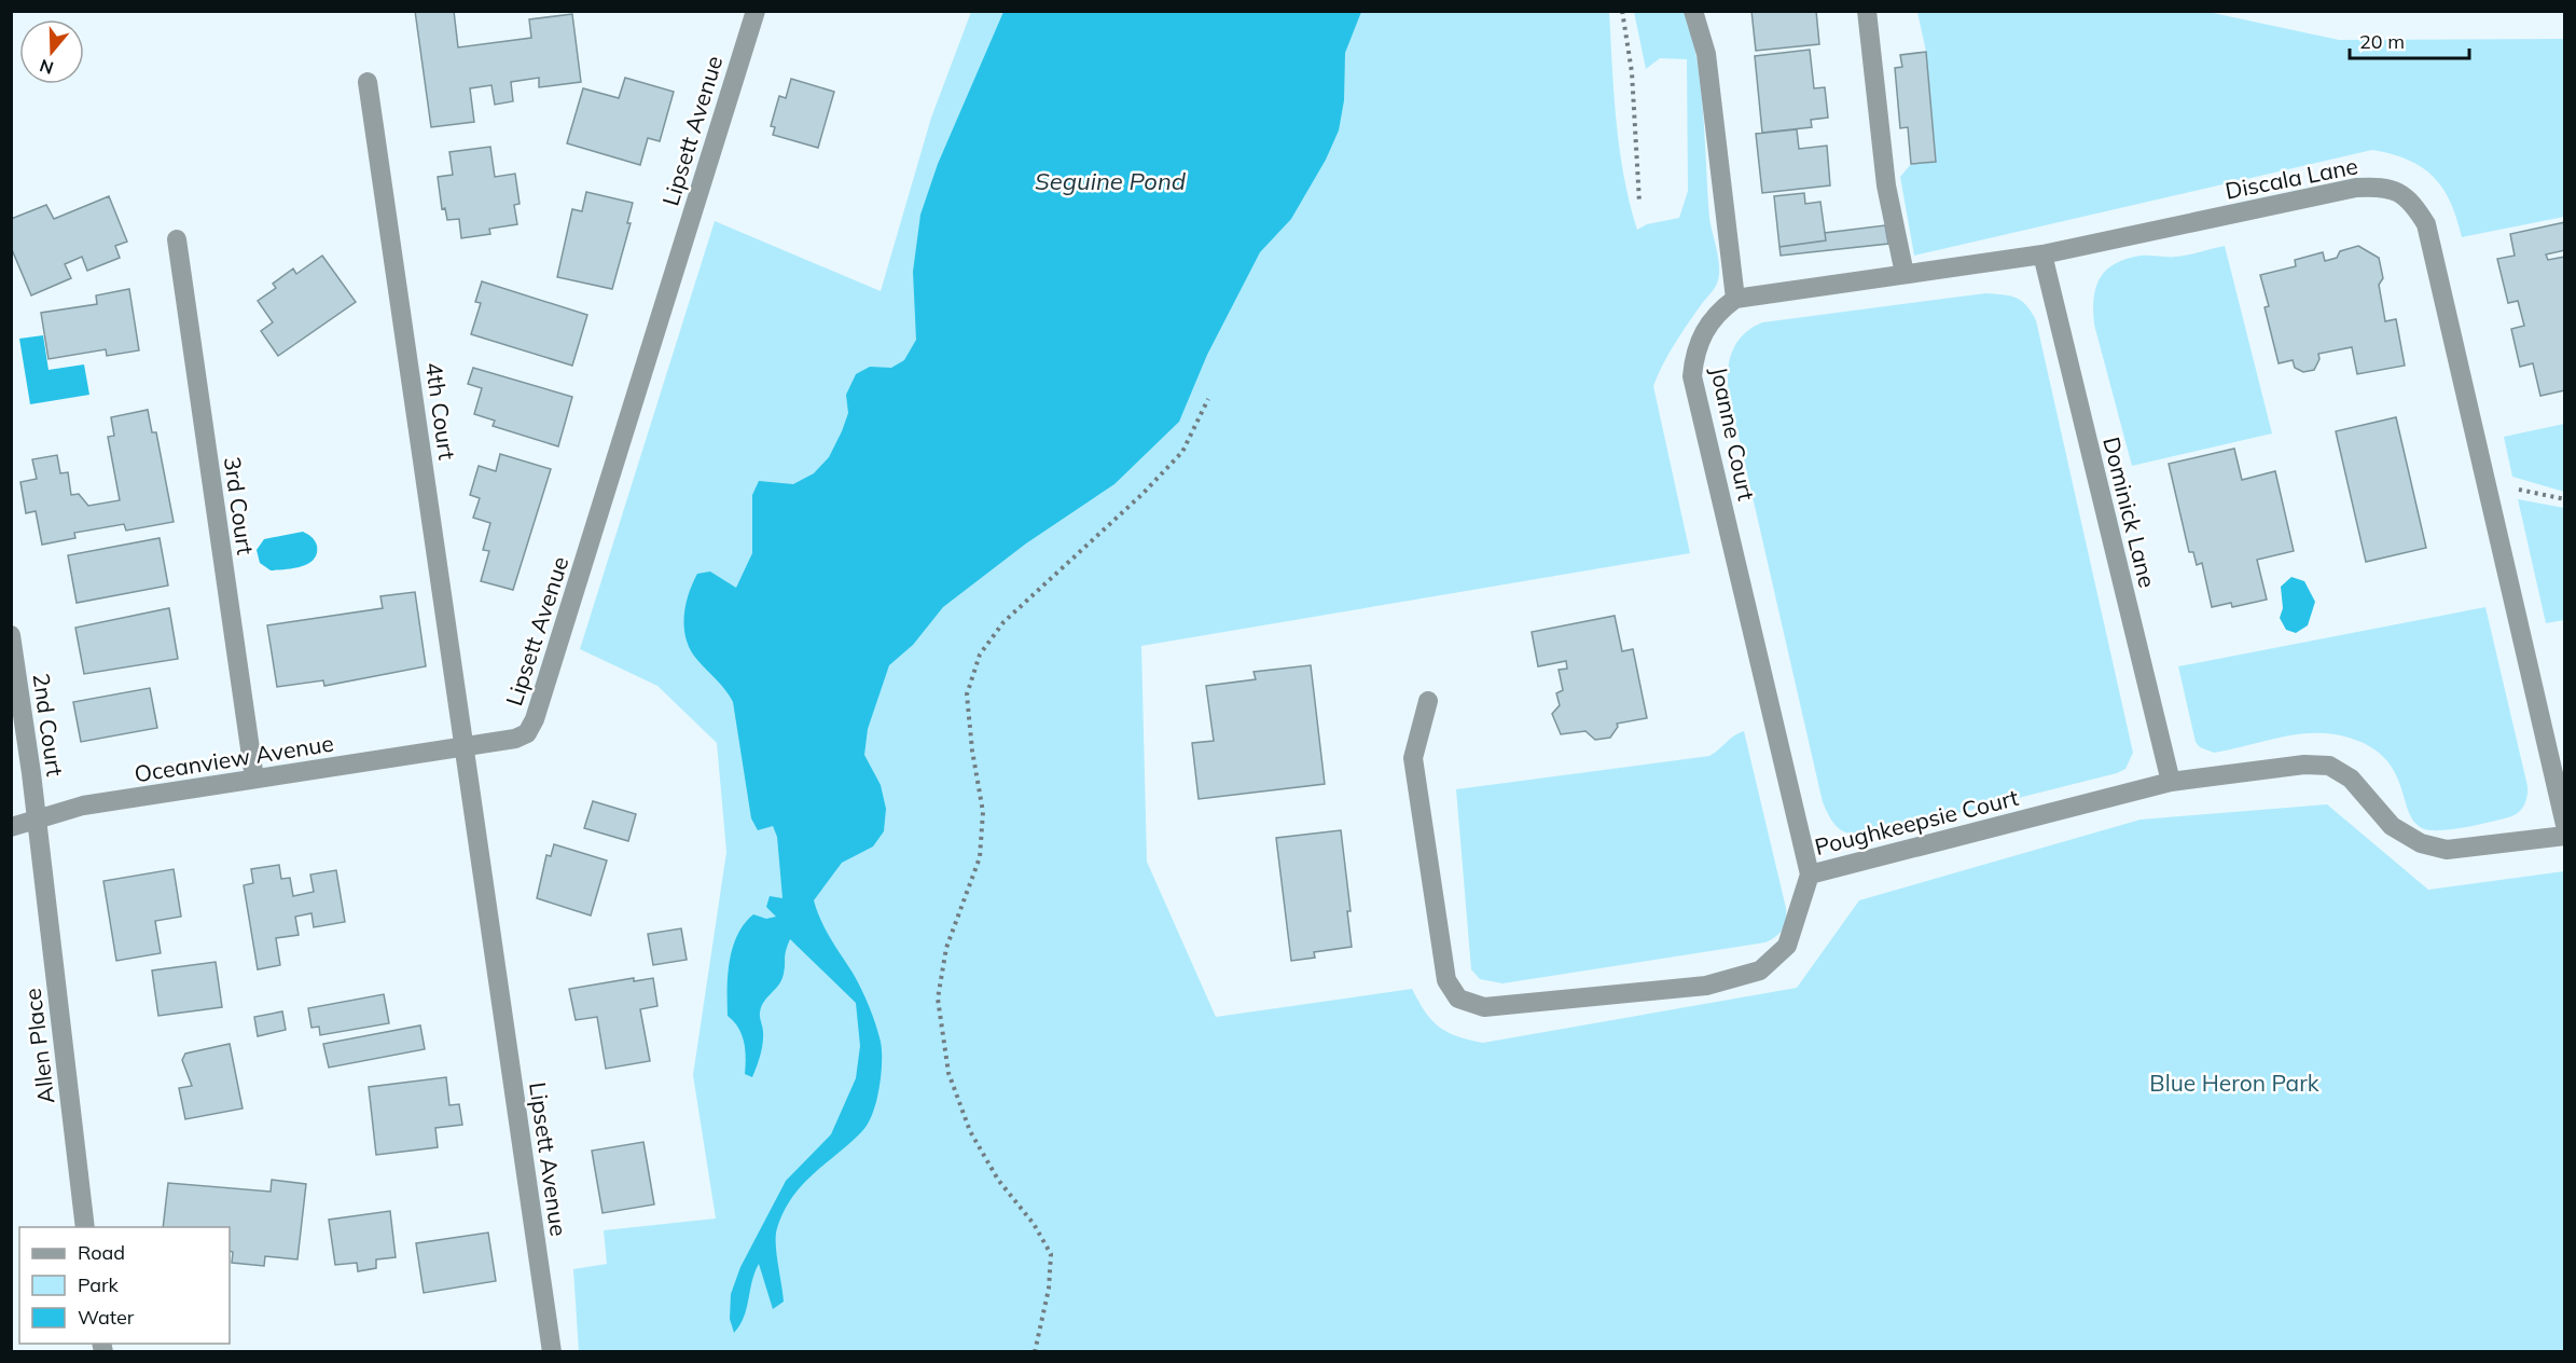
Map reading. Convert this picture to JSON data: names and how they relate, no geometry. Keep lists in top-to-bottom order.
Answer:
{
  "streets": {
    "street": [
      "Lipsett Avenue",
      "Discala Lane",
      "4th Court",
      "Joanne Court",
      "3rd Court",
      "Dominick Lane",
      "2nd Court",
      "Oceanview Avenue",
      "Poughkeepsie Court",
      "Allen Place"
    ]
  },
  "crossings": [
    ["Lipsett Avenue", "4th Court"],
    ["Lipsett Avenue", "Oceanview Avenue"],
    ["Discala Lane", "Joanne Court"],
    ["Discala Lane", "Dominick Lane"],
    ["4th Court", "Oceanview Avenue"],
    ["Joanne Court", "Poughkeepsie Court"],
    ["3rd Court", "Oceanview Avenue"],
    ["Dominick Lane", "Poughkeepsie Court"],
    ["2nd Court", "Oceanview Avenue"],
    ["2nd Court", "Allen Place"],
    ["Oceanview Avenue", "Allen Place"]
  ],
  "water": ["Seguine Pond"],
  "parks": ["Blue Heron Park"],
  "legend": ["Road", "Park", "Water"],
  "scale_bar": "20 m",
  "north": "bottom"
}
